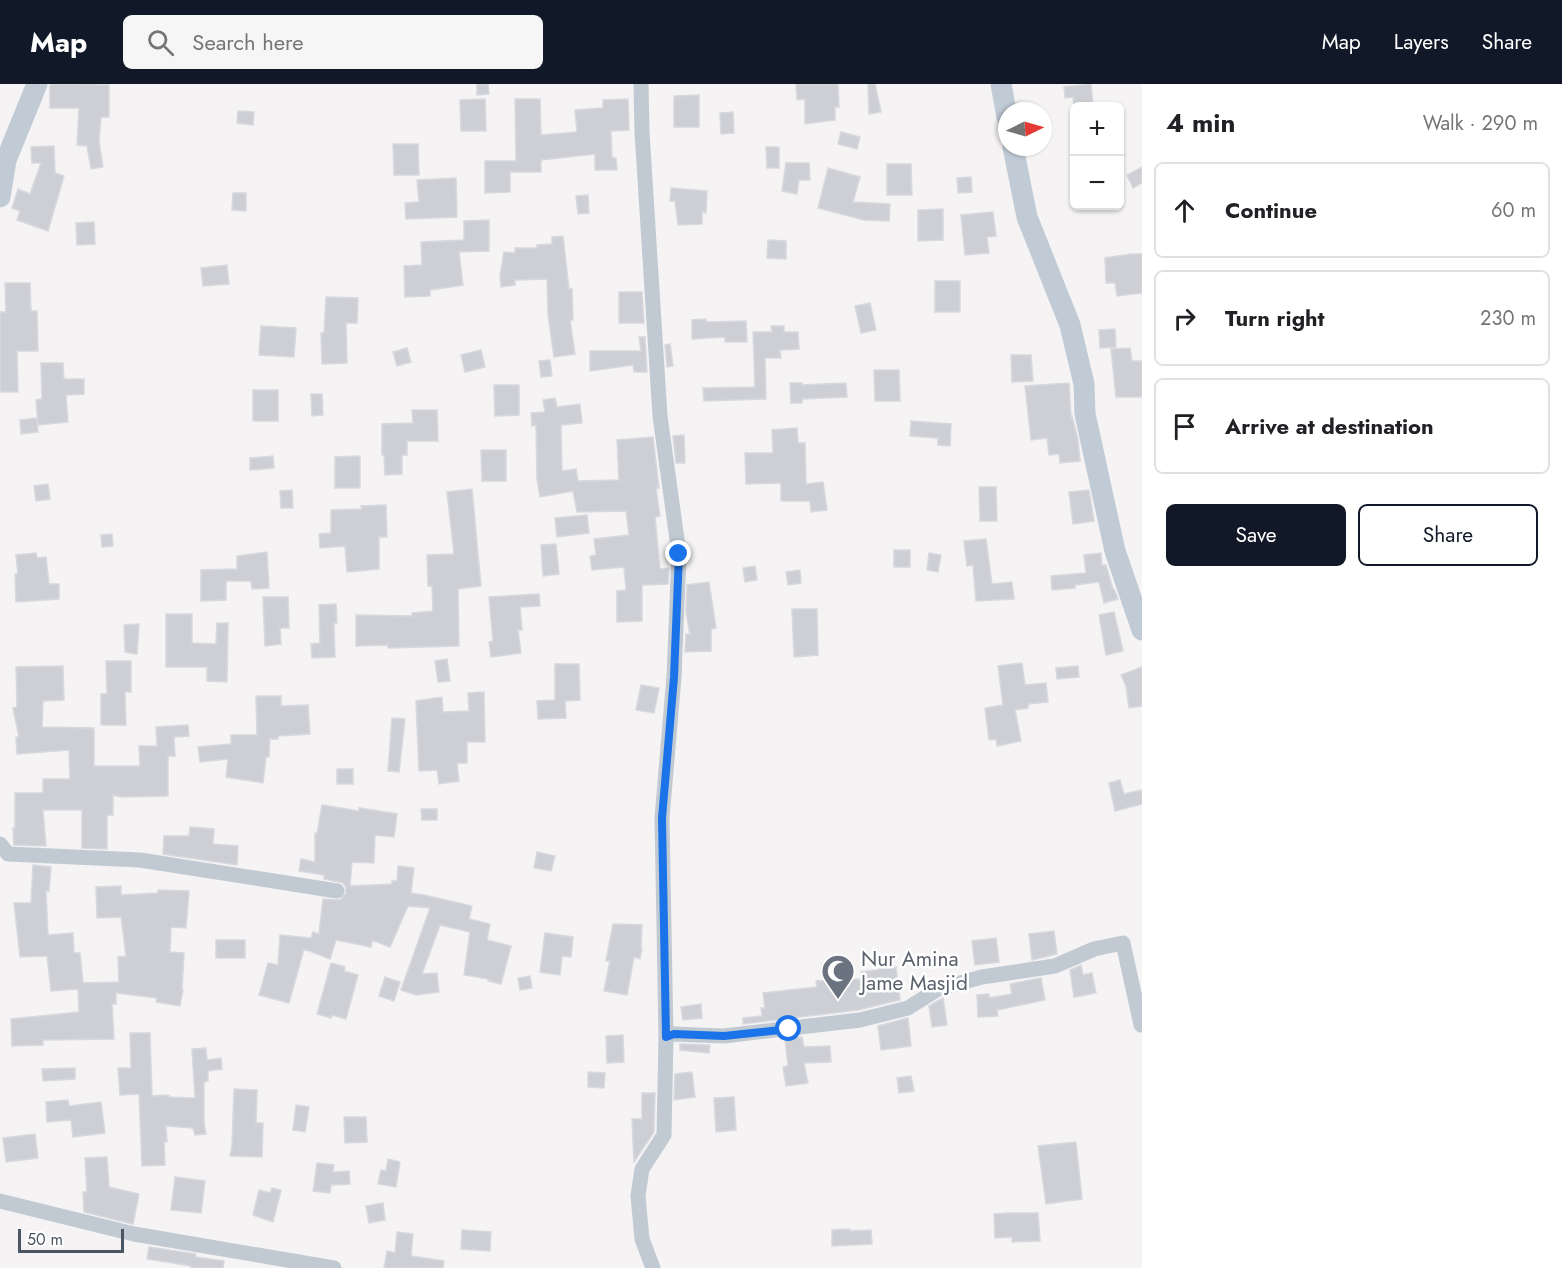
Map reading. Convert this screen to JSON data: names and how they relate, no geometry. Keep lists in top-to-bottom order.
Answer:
{
  "places": {
    "mosque": ["Nur Amina Jame Masjid"]
  },
  "scale_bar": "50 m",
  "north": "right",
  "page": {
    "header": "Map",
    "search": "Search here",
    "nav": ["Map", "Layers", "Share"],
    "heading": ["4 min", "Walk · 290 m"],
    "map_buttons": ["+", "−"],
    "list": [
      ["Continue", "60 m"],
      ["Turn right", "230 m"],
      "Arrive at destination"
    ],
    "buttons": ["Save", "Share"],
    "scale": "50 m"
  }
}
